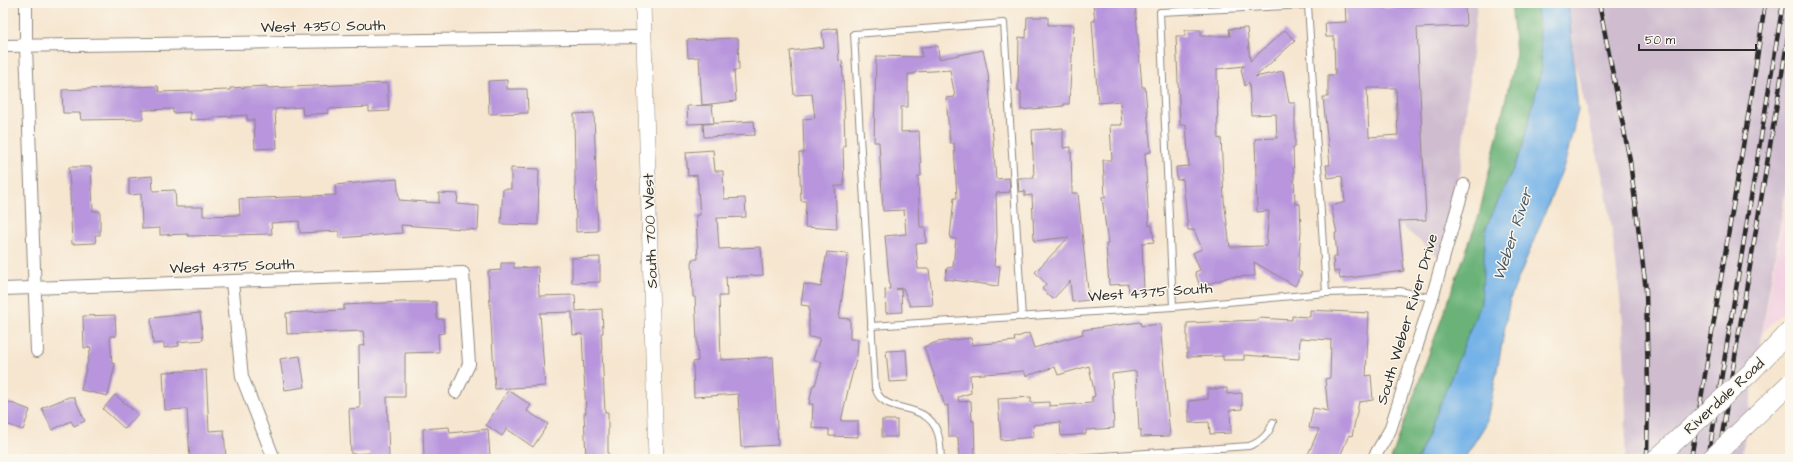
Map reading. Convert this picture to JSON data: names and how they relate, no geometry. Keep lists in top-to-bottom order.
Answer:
{
  "streets": {
    "main road": ["Riverdale Road"],
    "street": [
      "West 4350 South",
      "South 700 West",
      "West 4375 South",
      "South Weber River Drive"
    ]
  },
  "crossings": [
    ["West 4350 South", "South 700 West"],
    ["West 4375 South", "South Weber River Drive"]
  ],
  "water": ["Weber River"],
  "scale_bar": "50 m"
}
